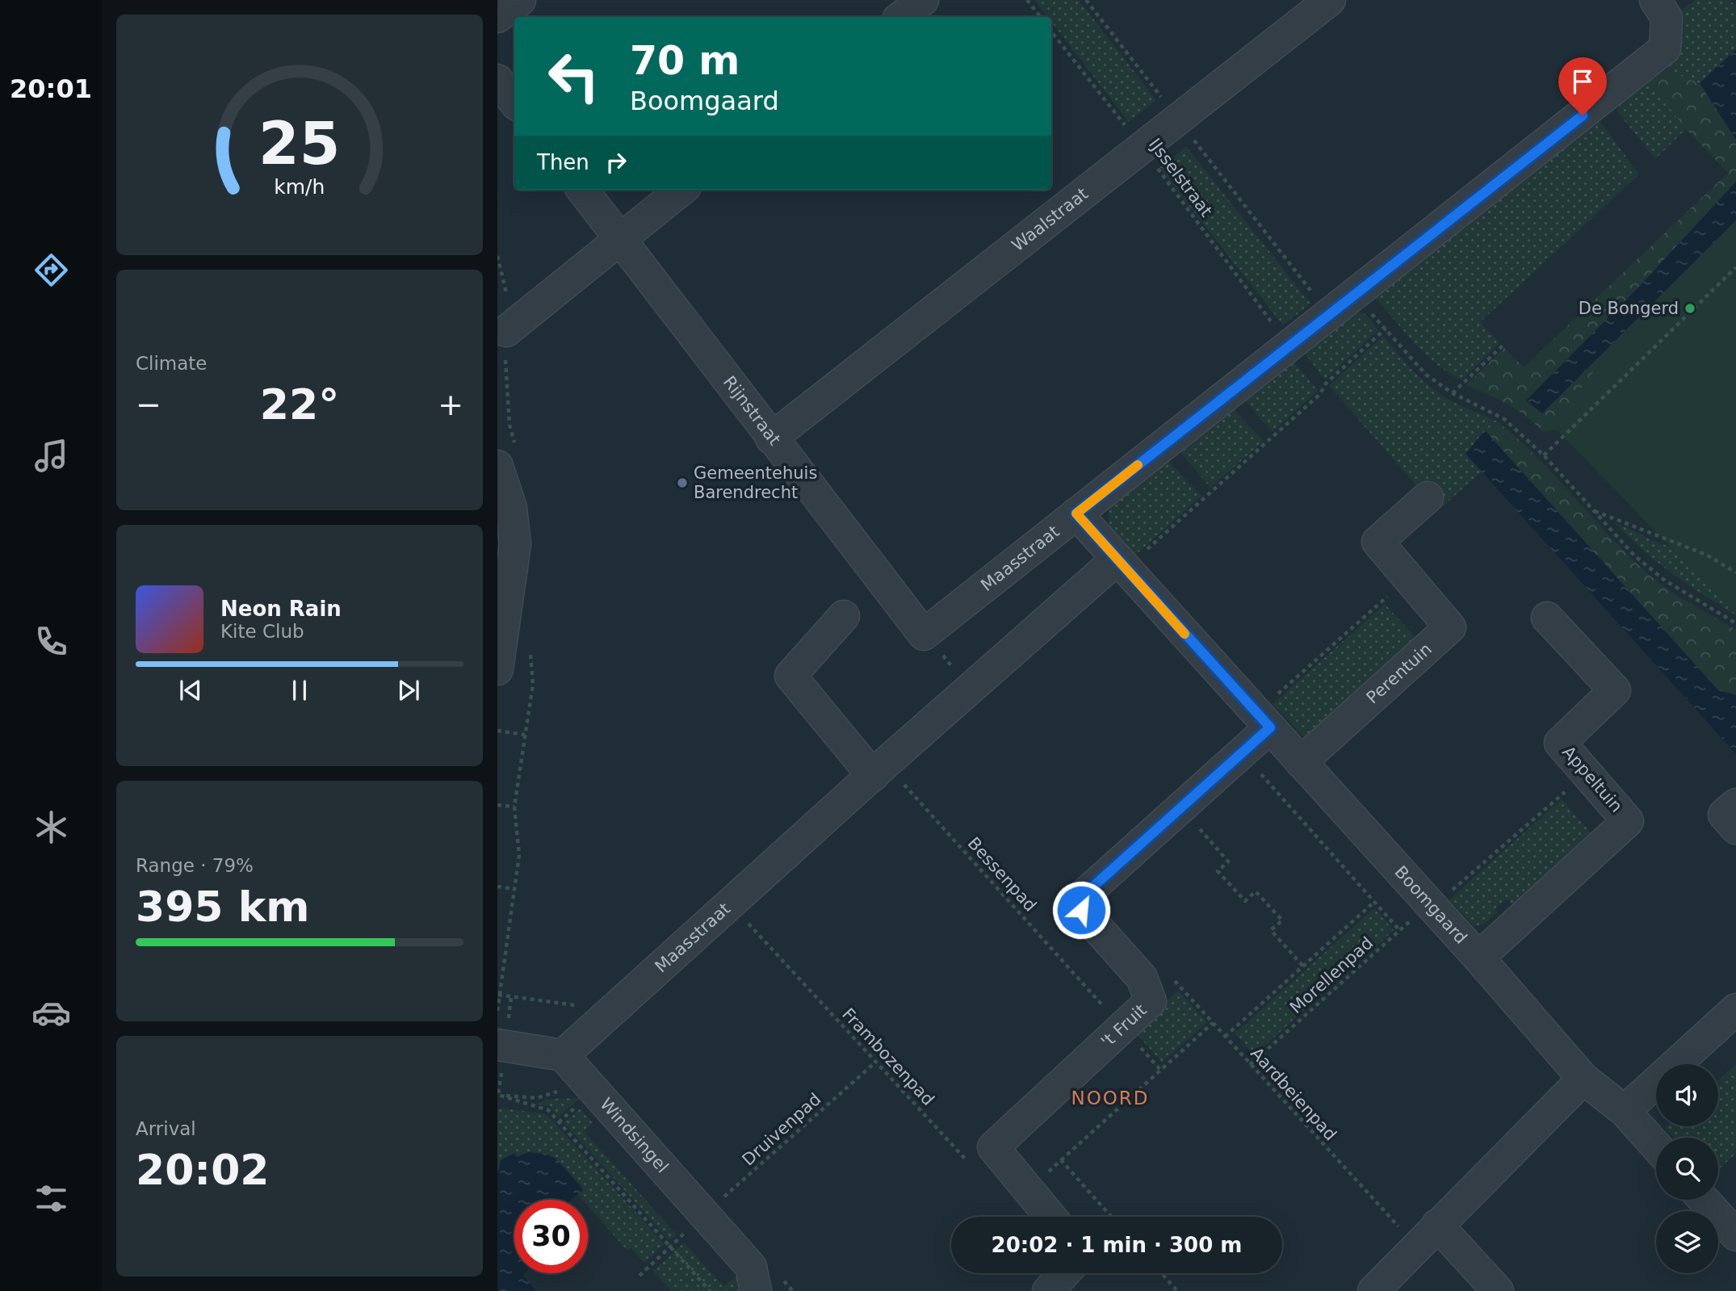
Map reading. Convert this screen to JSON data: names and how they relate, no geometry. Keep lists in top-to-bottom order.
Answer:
{
  "streets": {
    "street": [
      "Waalstraat",
      "Rijnstraat",
      "Maasstraat",
      "Perentuin",
      "Appeltuin",
      "Boomgaard",
      "'t Fruit",
      "Windsingel"
    ],
    "path": [
      "IJsselstraat",
      "Bessenpad",
      "Morellenpad",
      "Frambozenpad",
      "Aardbeienpad",
      "Druivenpad"
    ]
  },
  "crossings": [
    ["IJsselstraat", "Waalstraat"],
    ["IJsselstraat", "Maasstraat"],
    ["Waalstraat", "Rijnstraat"],
    ["Rijnstraat", "Maasstraat"],
    ["Maasstraat", "Bessenpad"],
    ["Maasstraat", "Boomgaard"],
    ["Maasstraat", "Frambozenpad"],
    ["Maasstraat", "Windsingel"],
    ["Perentuin", "Boomgaard"],
    ["Appeltuin", "Boomgaard"],
    ["Appeltuin", "Morellenpad"],
    ["Bessenpad", "'t Fruit"],
    ["Boomgaard", "Morellenpad"],
    ["Boomgaard", "'t Fruit"],
    ["Morellenpad", "Aardbeienpad"],
    ["'t Fruit", "Aardbeienpad"],
    ["Frambozenpad", "Druivenpad"],
    ["Druivenpad", "Windsingel"]
  ],
  "districts": ["NOORD"],
  "places": ["De Bongerd", "Gemeentehuis Barendrecht"],
  "page": {
    "tabs": "20:01",
    "turn": ["70 m", "Boomgaard"],
    "then": "Then",
    "tile": [
      "Climate",
      ["Range · 79%", "395 km"],
      ["Arrival", "20:02"]
    ],
    "heat": ["−", "22°", "+"],
    "song": ["Neon Rain", "Kite Club"],
    "limit": "30",
    "trip": "20:02 · 1 min · 300 m",
    "gauge": ["25", "km/h"]
  }
}
